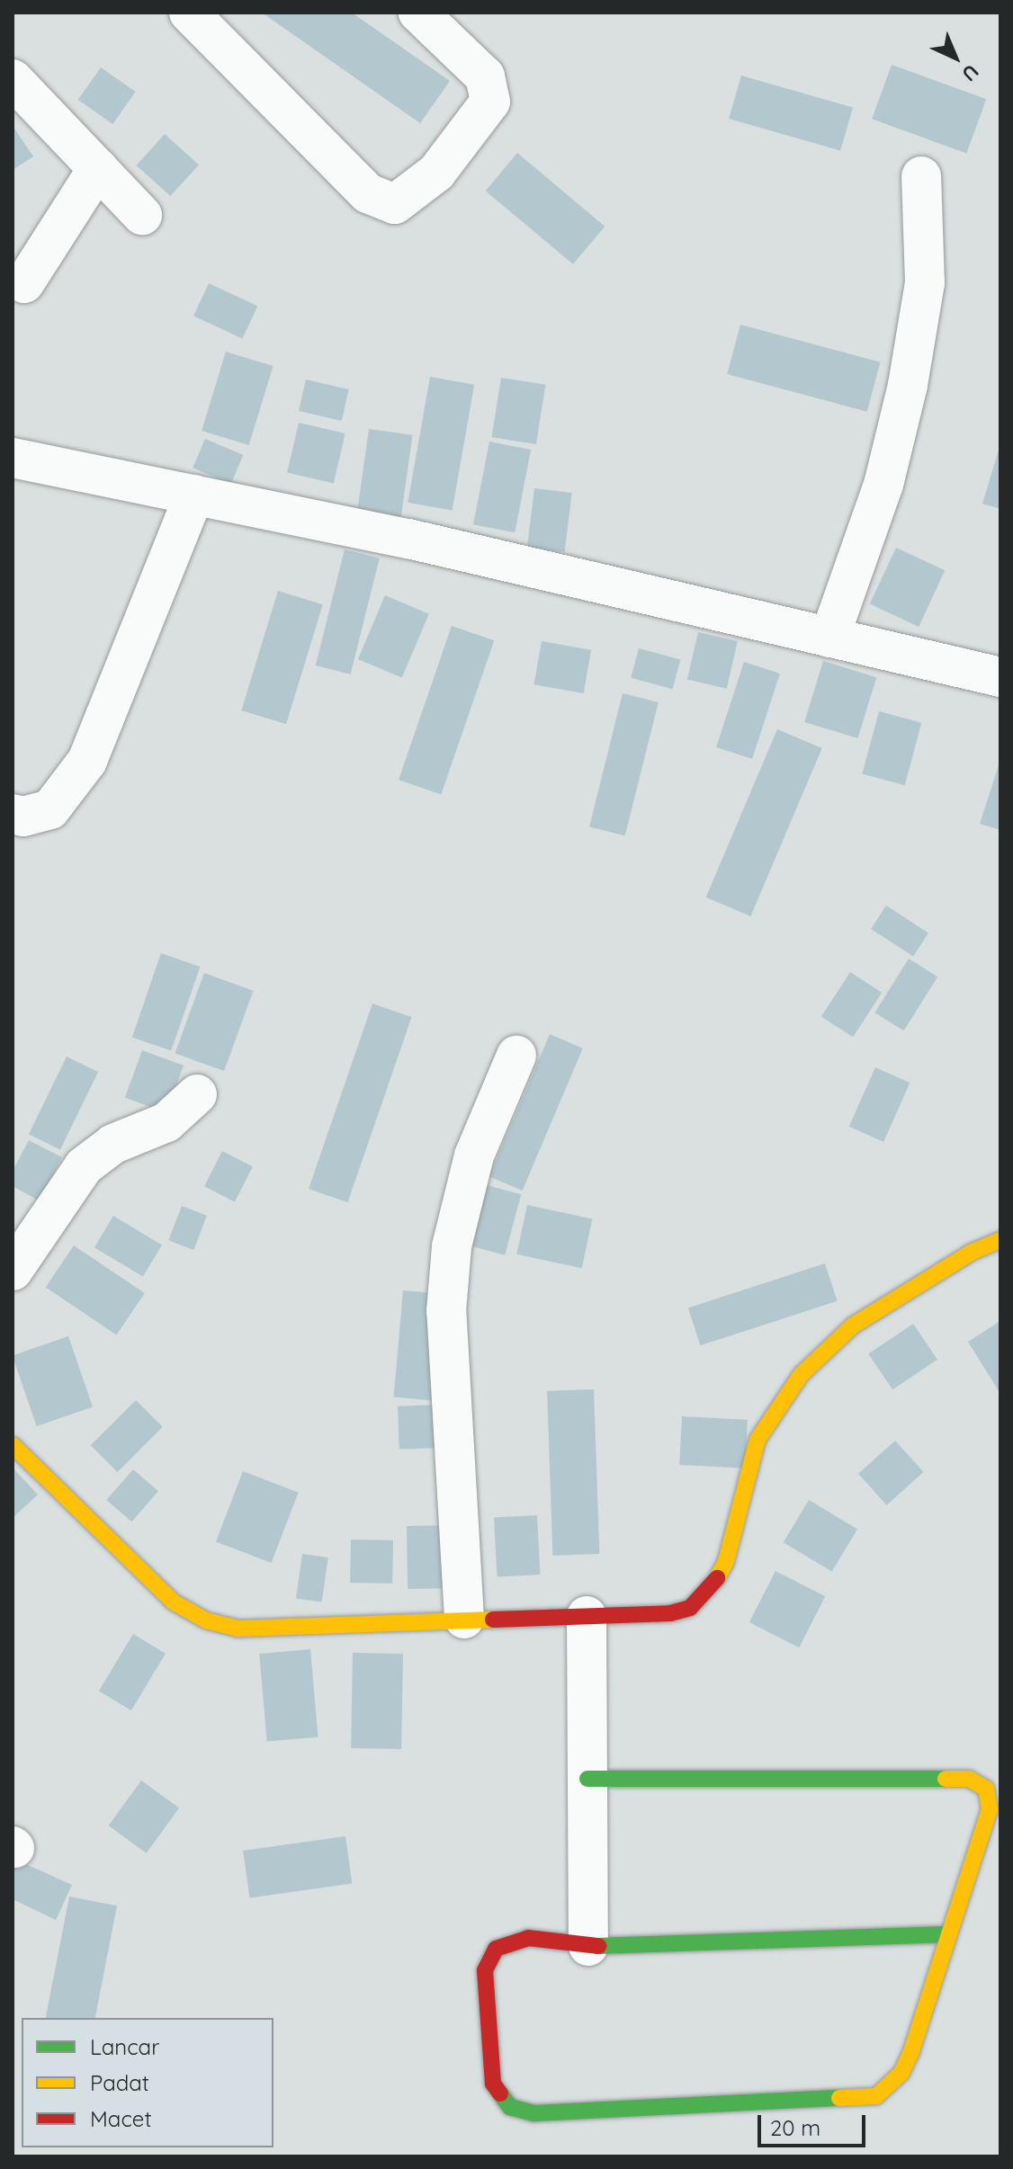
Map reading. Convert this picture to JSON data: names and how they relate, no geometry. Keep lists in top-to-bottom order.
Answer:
{
  "legend": ["Lancar", "Padat", "Macet"],
  "scale_bar": "20 m",
  "north": "bottom right"
}
